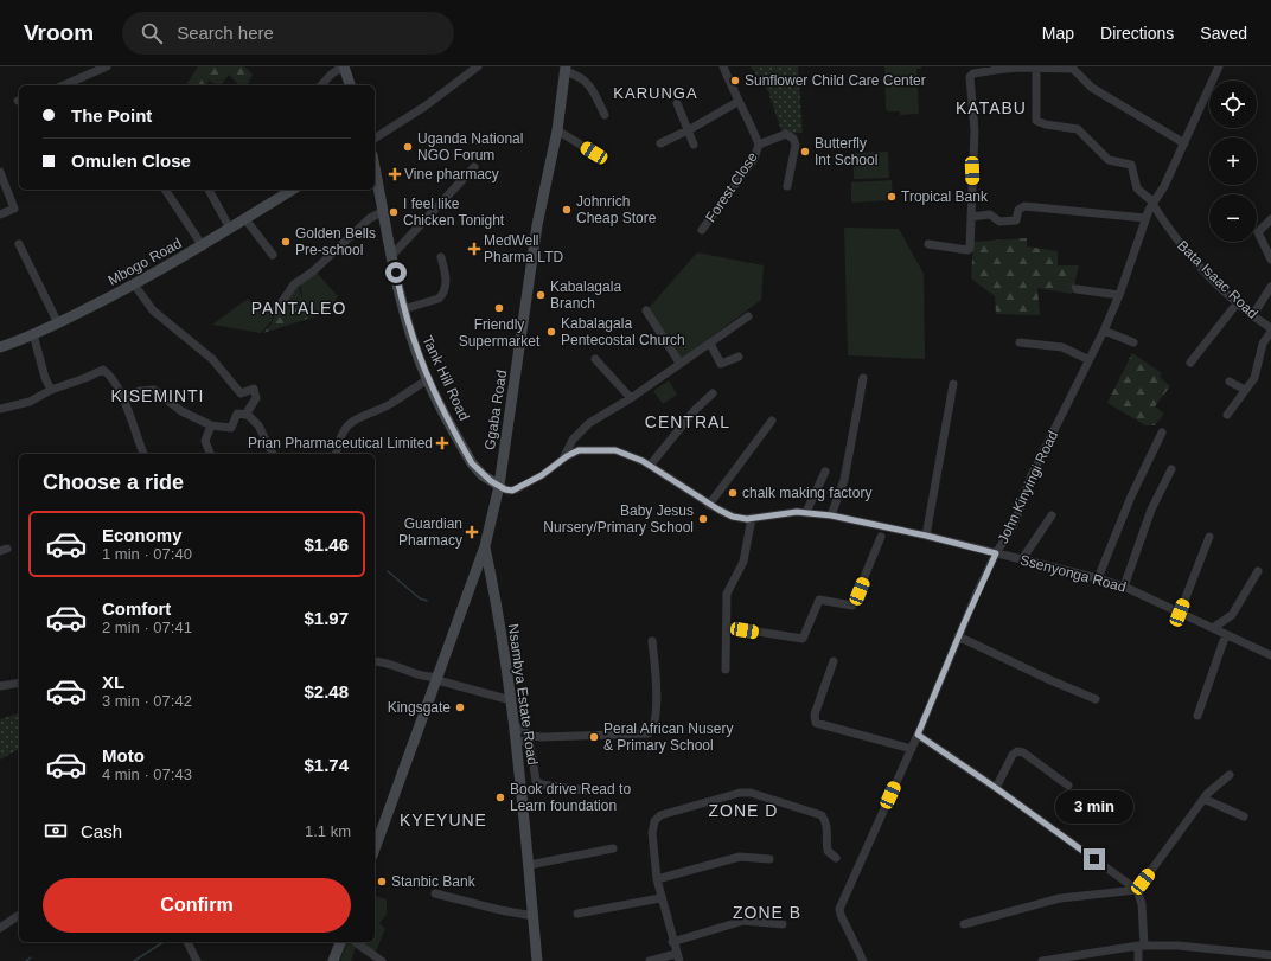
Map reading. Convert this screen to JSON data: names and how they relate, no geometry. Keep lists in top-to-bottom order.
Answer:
{
  "streets": {
    "street": [
      "Forest Close",
      "Mbogo Road",
      "Bata Isaac Road",
      "Tank Hill Road",
      "Ggaba Road",
      "John Kinyingi Road",
      "Ssenyonga Road",
      "Nsambya Estate Road"
    ]
  },
  "crossings": [
    ["Bata Isaac Road", "John Kinyingi Road"],
    ["Tank Hill Road", "Ggaba Road"],
    ["Tank Hill Road", "Ssenyonga Road"],
    ["Ggaba Road", "Ssenyonga Road"],
    ["Ggaba Road", "Nsambya Estate Road"],
    ["John Kinyingi Road", "Ssenyonga Road"]
  ],
  "districts": [
    "KARUNGA",
    "KATABU",
    "PANTALEO",
    "KISEMINTI",
    "CENTRAL",
    "ZONE D",
    "KYEYUNE",
    "ZONE B"
  ],
  "places": {
    "other": [
      "Sunflower Child Care Center",
      "Uganda National NGO Forum",
      "Butterfly Int School",
      "Tropical Bank",
      "Johnrich Cheap Store",
      "I feel like Chicken Tonight",
      "Golden Bells Pre-school",
      "Kabalagala Branch",
      "Friendly Supermarket",
      "Kabalagala Pentecostal Church",
      "chalk making factory",
      "Baby Jesus Nursery/Primary School",
      "Kingsgate",
      "Peral African Nusery & Primary School",
      "Book drive Read to Learn foundation",
      "Stanbic Bank"
    ],
    "health": [
      "Vine pharmacy",
      "MedWell Pharma LTD",
      "Prian Pharmaceutical Limited",
      "Guardian Pharmacy"
    ]
  },
  "page": {
    "header": "Vroom",
    "search": "Search here",
    "nav": ["Map", "Directions", "Saved"],
    "map_buttons": ["+", "−"],
    "banner": ["The Point", "Omulen Close"],
    "heading": "Choose a ride",
    "list": [
      {
        "name": "Economy",
        "note": "1 min · 07:40",
        "value": "$1.46"
      },
      {
        "name": "Comfort",
        "note": "2 min · 07:41",
        "value": "$1.97"
      },
      {
        "name": "XL",
        "note": "3 min · 07:42",
        "value": "$2.48"
      },
      {
        "name": "Moto",
        "note": "4 min · 07:43",
        "value": "$1.74"
      }
    ],
    "bubble": "3 min",
    "pay": ["Cash", "1.1 km"],
    "buttons": "Confirm"
  }
}
